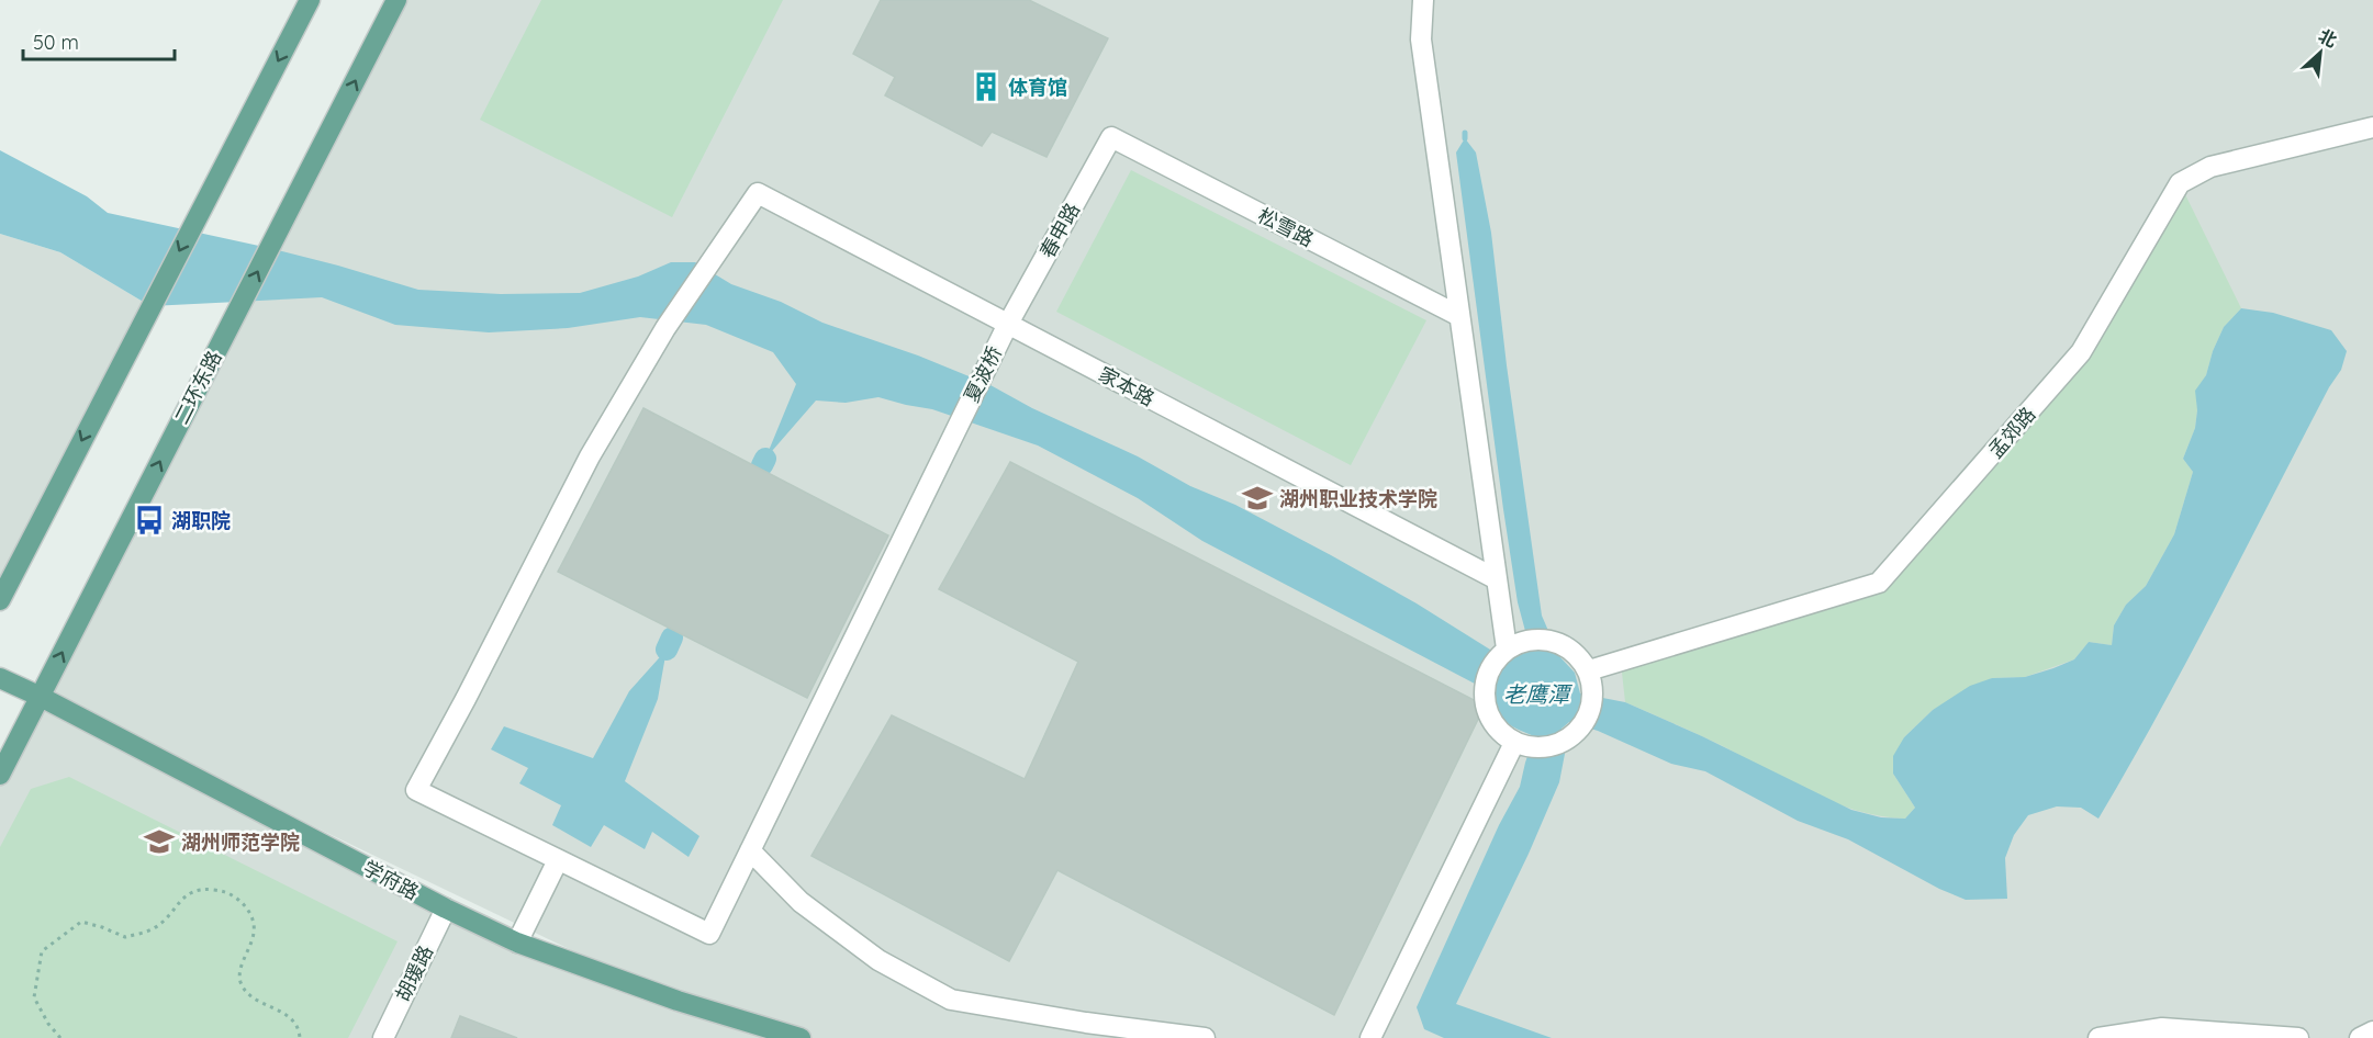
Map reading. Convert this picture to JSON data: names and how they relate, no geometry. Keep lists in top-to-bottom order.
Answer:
{
  "streets": {
    "main road": ["二环东路", "学府路"],
    "street": [
      "松雪路",
      "春申路",
      "夏波桥",
      "家本路",
      "孟郊路",
      "胡瑗路"
    ]
  },
  "crossings": [
    ["松雪路", "春申路"],
    ["春申路", "夏波桥"],
    ["春申路", "家本路"],
    ["夏波桥", "家本路"],
    ["二环东路", "学府路"],
    ["学府路", "胡瑗路"]
  ],
  "water": ["老鹰潭"],
  "places": {
    "building": ["体育馆"],
    "school or university": ["湖州职业技术学院", "湖州师范学院"],
    "bus stop": ["湖职院"]
  },
  "scale_bar": "50 m",
  "north": "top right"
}
